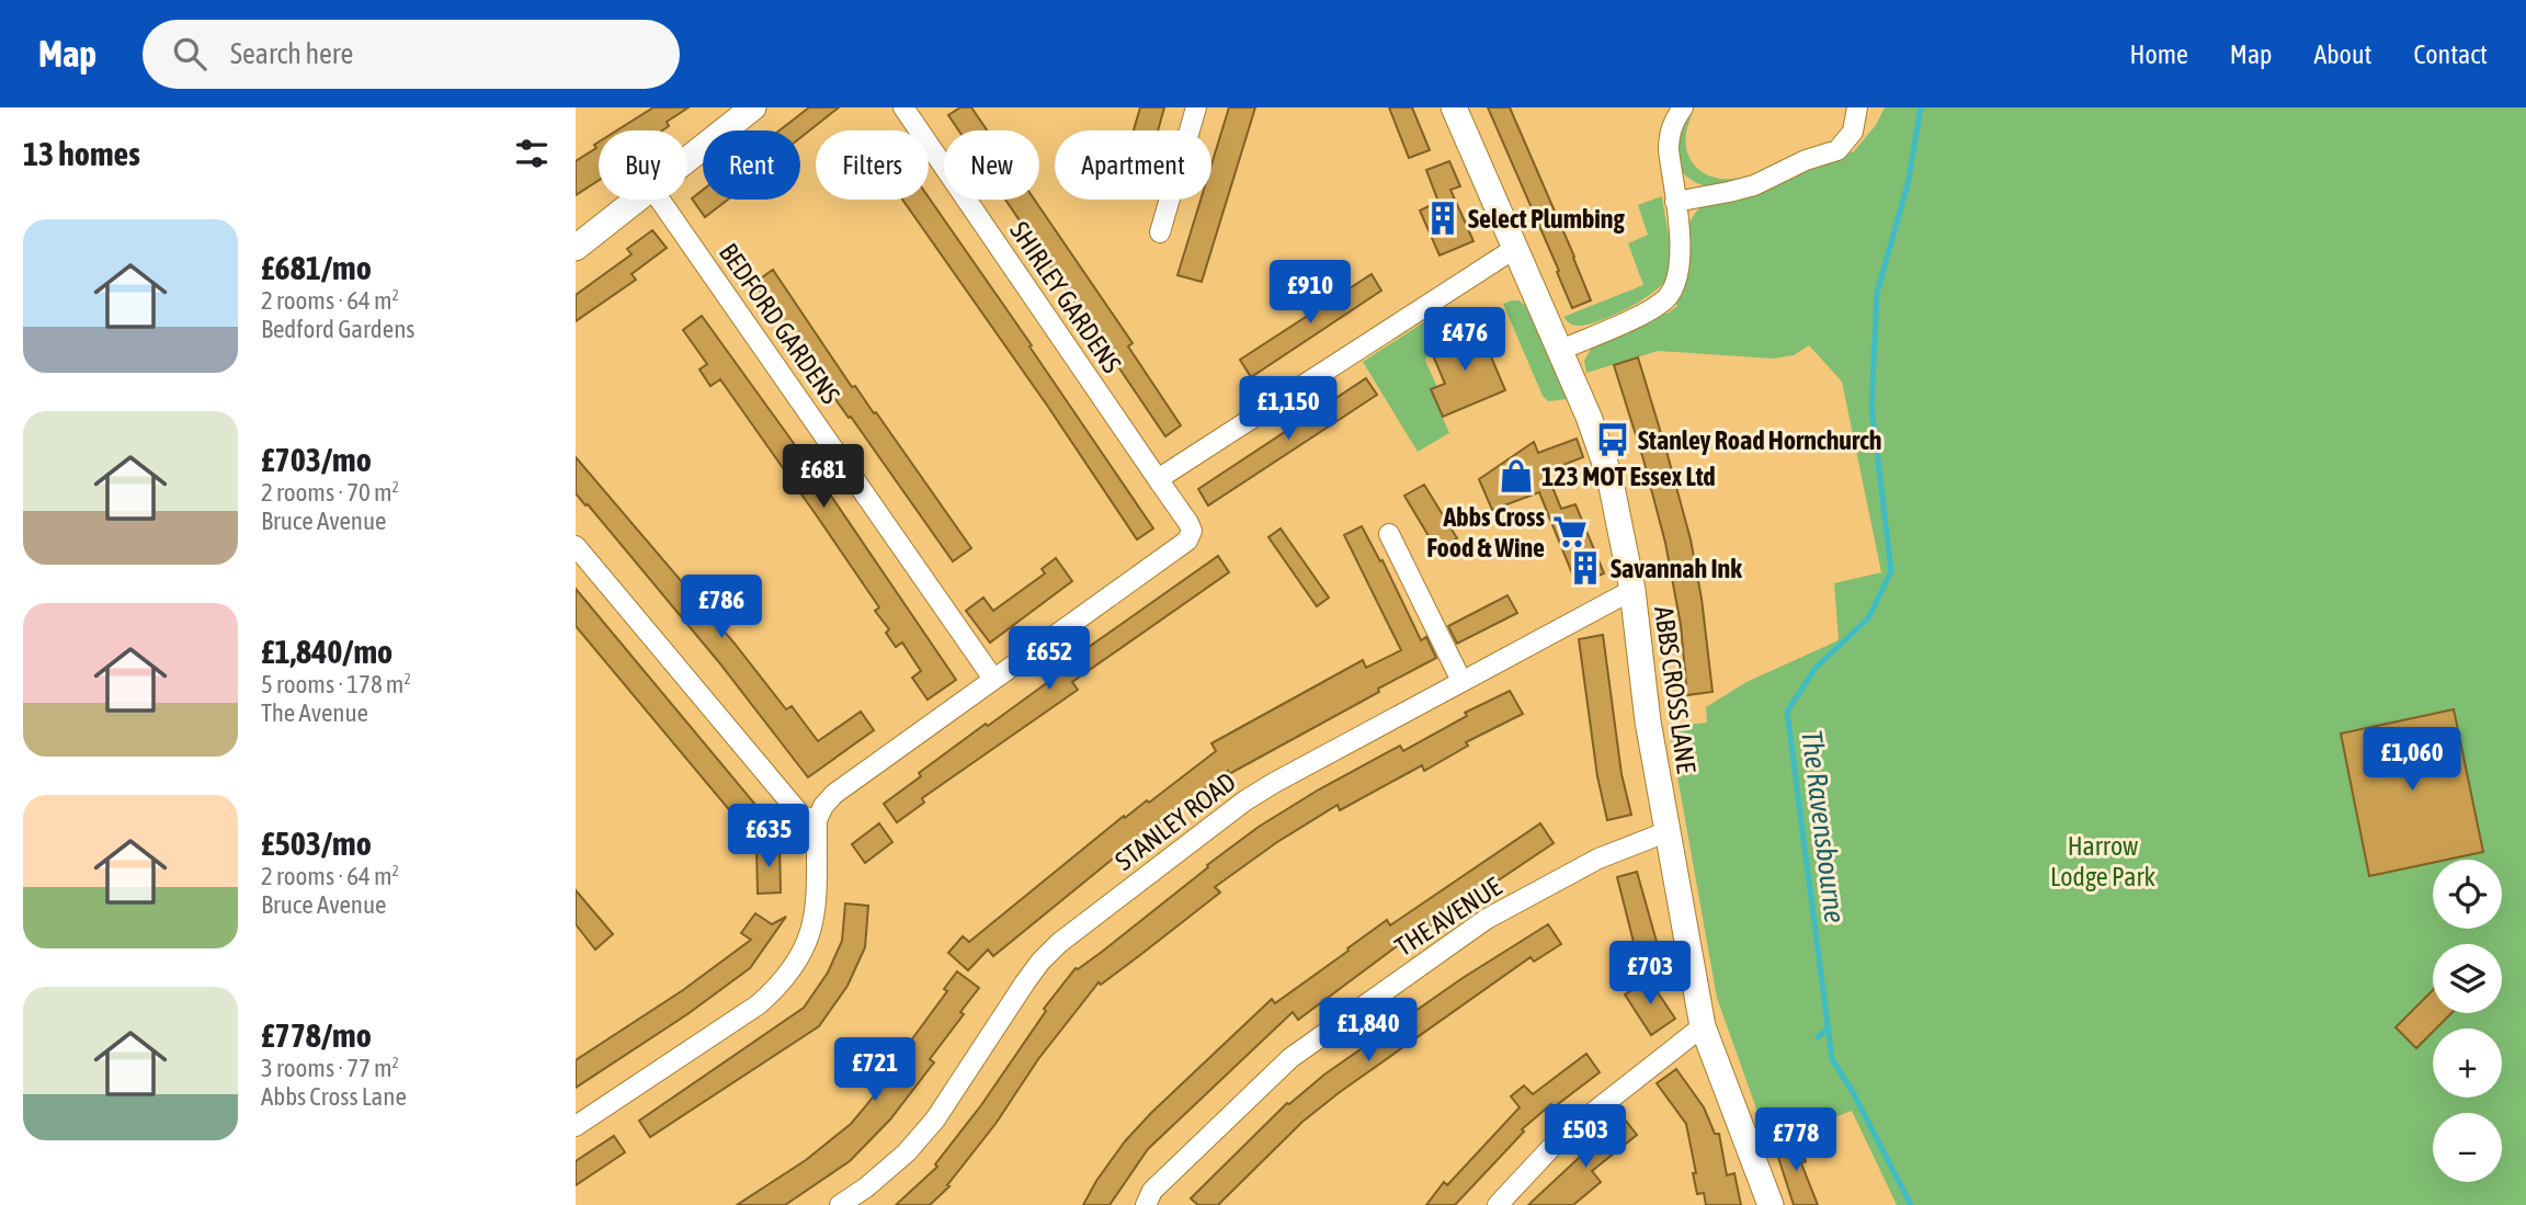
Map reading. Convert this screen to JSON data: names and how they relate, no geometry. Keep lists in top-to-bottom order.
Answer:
{
  "streets": {
    "street": [
      "SHIRLEY GARDENS",
      "BEDFORD GARDENS",
      "ABBS CROSS LANE",
      "STANLEY ROAD",
      "THE AVENUE"
    ]
  },
  "crossings": [
    ["SHIRLEY GARDENS", "BEDFORD GARDENS"],
    ["ABBS CROSS LANE", "STANLEY ROAD"],
    ["ABBS CROSS LANE", "THE AVENUE"]
  ],
  "water": ["The Ravensbourne"],
  "parks": ["Harrow Lodge Park"],
  "places": {
    "building": ["Select Plumbing", "Savannah Ink"],
    "bus stop": ["Stanley Road Hornchurch"],
    "shop": ["123 MOT Essex Ltd"],
    "supermarket": ["Abbs Cross Food & Wine"]
  },
  "page": {
    "header": "Map",
    "search": "Search here",
    "nav": [
      "Home",
      "Map",
      "About",
      "Contact"
    ],
    "heading": "13 homes",
    "chip": [
      "Buy",
      "Rent",
      "Filters",
      "New",
      "Apartment"
    ],
    "list": [
      {
        "name": "£681/mo",
        "note": "2 rooms · 64 m² · Bedford Gardens"
      },
      {
        "name": "£703/mo",
        "note": "2 rooms · 70 m² · Bruce Avenue"
      },
      {
        "name": "£1,840/mo",
        "note": "5 rooms · 178 m² · The Avenue"
      },
      {
        "name": "£503/mo",
        "note": "2 rooms · 64 m² · Bruce Avenue"
      },
      {
        "name": "£778/mo",
        "note": "3 rooms · 77 m² · Abbs Cross Lane"
      }
    ],
    "price": [
      "£910",
      "£476",
      "£1,150",
      "£681",
      "£786",
      "£652",
      "£1,060",
      "£635",
      "£703",
      "£1,840",
      "£721",
      "£503",
      "£778"
    ],
    "map_buttons": ["+", "−"]
  }
}
